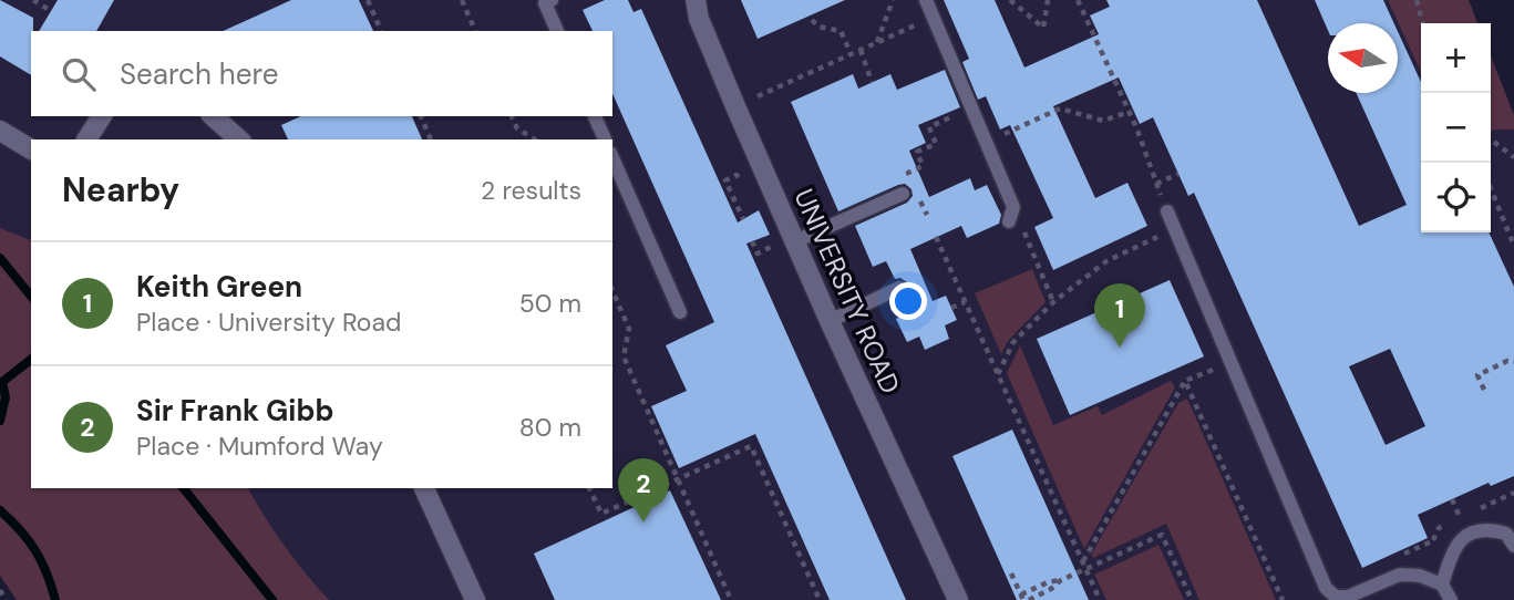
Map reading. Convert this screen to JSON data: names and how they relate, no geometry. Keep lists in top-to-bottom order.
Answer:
{
  "streets": {
    "street": ["UNIVERSITY ROAD"]
  },
  "north": "left",
  "page": {
    "map_buttons": ["+", "−"],
    "search": "Search here",
    "heading": ["Nearby", "2 results"],
    "list": [
      {
        "mark": "1",
        "name": "Keith Green",
        "note": "Place · University Road",
        "value": "50 m"
      },
      {
        "mark": "2",
        "name": "Sir Frank Gibb",
        "note": "Place · Mumford Way",
        "value": "80 m"
      }
    ],
    "pins": ["1", "2"]
  }
}
